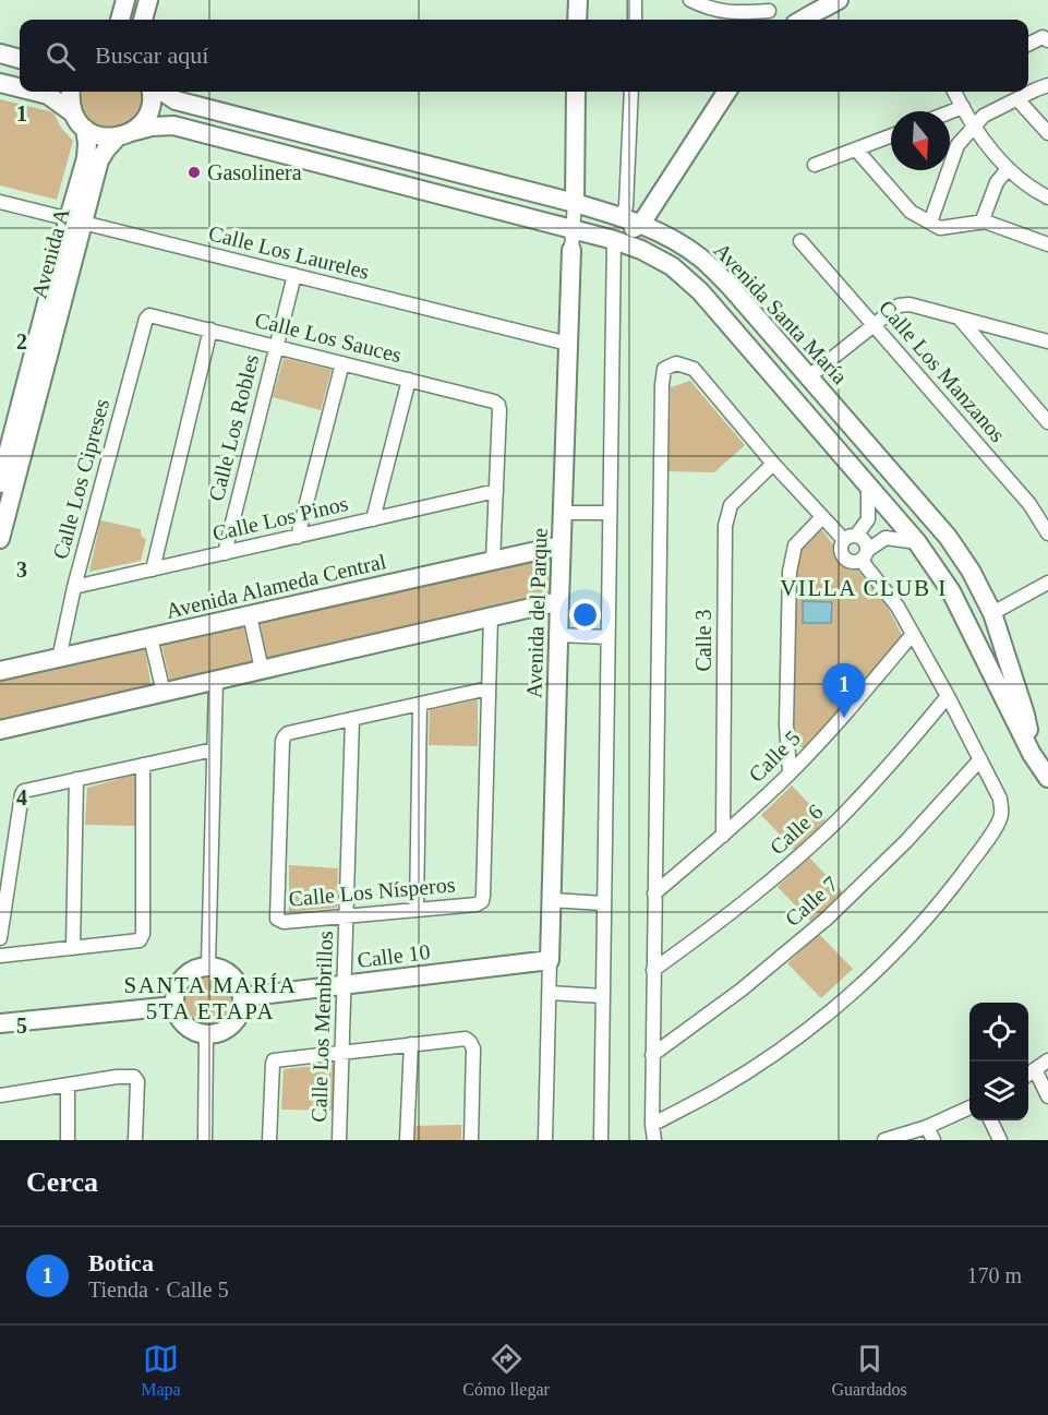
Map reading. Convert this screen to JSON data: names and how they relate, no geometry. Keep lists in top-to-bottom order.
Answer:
{
  "streets": {
    "street": [
      "Calle Los Laureles",
      "Avenida A",
      "Avenida Santa María",
      "Calle Los Sauces",
      "Calle Los Manzanos",
      "Calle Los Robles",
      "Calle Los Cipreses",
      "Calle Los Pinos",
      "Avenida Alameda Central",
      "Avenida del Parque",
      "Calle 3",
      "Calle 5",
      "Calle 6",
      "Calle Los Nísperos",
      "Calle 7",
      "Calle 10",
      "Calle Los Membrillos"
    ]
  },
  "crossings": [
    ["Calle Los Laureles", "Avenida A"],
    ["Calle Los Laureles", "Calle Los Robles"],
    ["Calle Los Laureles", "Avenida del Parque"],
    ["Avenida A", "Avenida Santa María"],
    ["Avenida Santa María", "Avenida del Parque"],
    ["Calle Los Sauces", "Calle Los Robles"],
    ["Calle Los Sauces", "Calle Los Cipreses"],
    ["Calle Los Sauces", "Calle Los Pinos"],
    ["Calle Los Robles", "Calle Los Pinos"],
    ["Calle Los Cipreses", "Calle Los Pinos"],
    ["Calle Los Cipreses", "Avenida Alameda Central"],
    ["Avenida Alameda Central", "Avenida del Parque"],
    ["Avenida del Parque", "Calle 10"],
    ["Calle 3", "Calle 5"],
    ["Calle Los Nísperos", "Calle Los Membrillos"],
    ["Calle 10", "Calle Los Membrillos"]
  ],
  "districts": ["VILLA CLUB I", "SANTA MARÍA 5TA ETAPA"],
  "places": ["Gasolinera"],
  "north": "bottom",
  "page": {
    "search": "Buscar aquí",
    "pins": "1",
    "heading": "Cerca",
    "list": [
      {
        "mark": "1",
        "name": "Botica",
        "note": "Tienda · Calle 5",
        "value": "170 m"
      }
    ],
    "nav": ["Mapa", "Cómo llegar", "Guardados"]
  },
  "grid": {
    "rows": [
      "1",
      "2",
      "3",
      "4",
      "5"
    ]
  }
}
